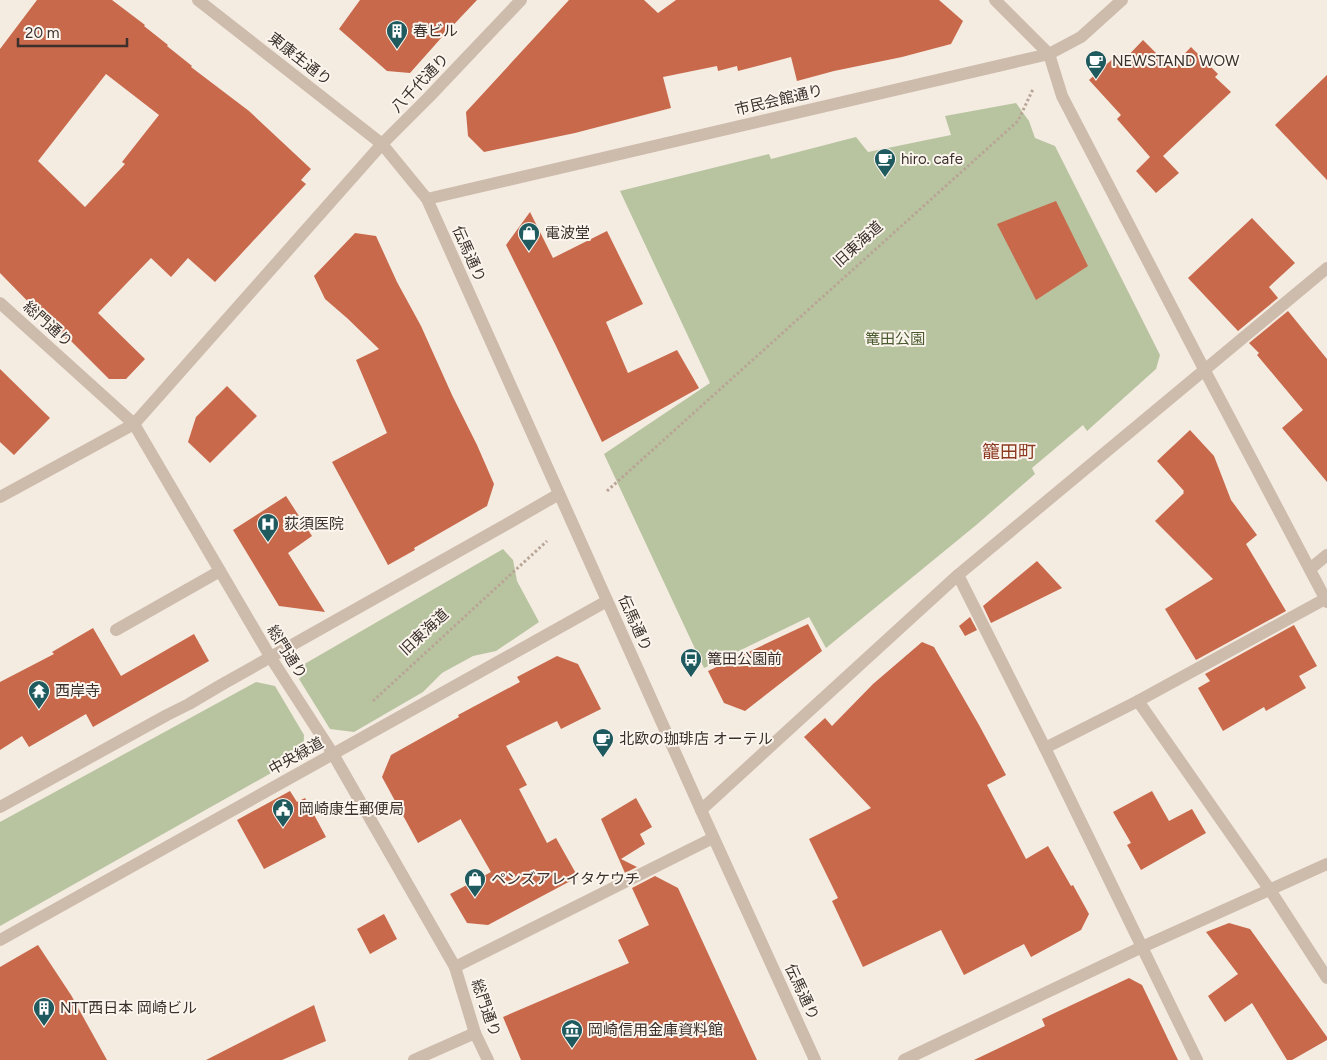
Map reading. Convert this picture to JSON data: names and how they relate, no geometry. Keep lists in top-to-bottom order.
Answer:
{
  "streets": {
    "street": [
      "東康生通り",
      "八千代通り",
      "市民会館通り",
      "伝馬通り",
      "総門通り",
      "中央緑道"
    ],
    "path": ["旧東海道"]
  },
  "crossings": [
    ["東康生通り", "八千代通り"],
    ["東康生通り", "市民会館通り"],
    ["東康生通り", "伝馬通り"],
    ["八千代通り", "総門通り"],
    ["市民会館通り", "旧東海道"],
    ["市民会館通り", "伝馬通り"],
    ["伝馬通り", "中央緑道"],
    ["総門通り", "中央緑道"]
  ],
  "districts": ["籠田町"],
  "parks": ["篭田公園"],
  "places": {
    "building": ["春ビル", "NTT西日本 岡崎ビル"],
    "cafe": ["NEWSTAND WOW", "hiro. cafe", "北欧の珈琲店 オーテル"],
    "shop": ["電波堂", "ペンズアレイタケウチ"],
    "hospital": ["荻須医院"],
    "bus stop": ["篭田公園前"],
    "temple": ["西岸寺"],
    "public building": ["岡崎康生郵便局"],
    "museum": ["岡崎信用金庫資料館"]
  },
  "scale_bar": "20 m"
}
